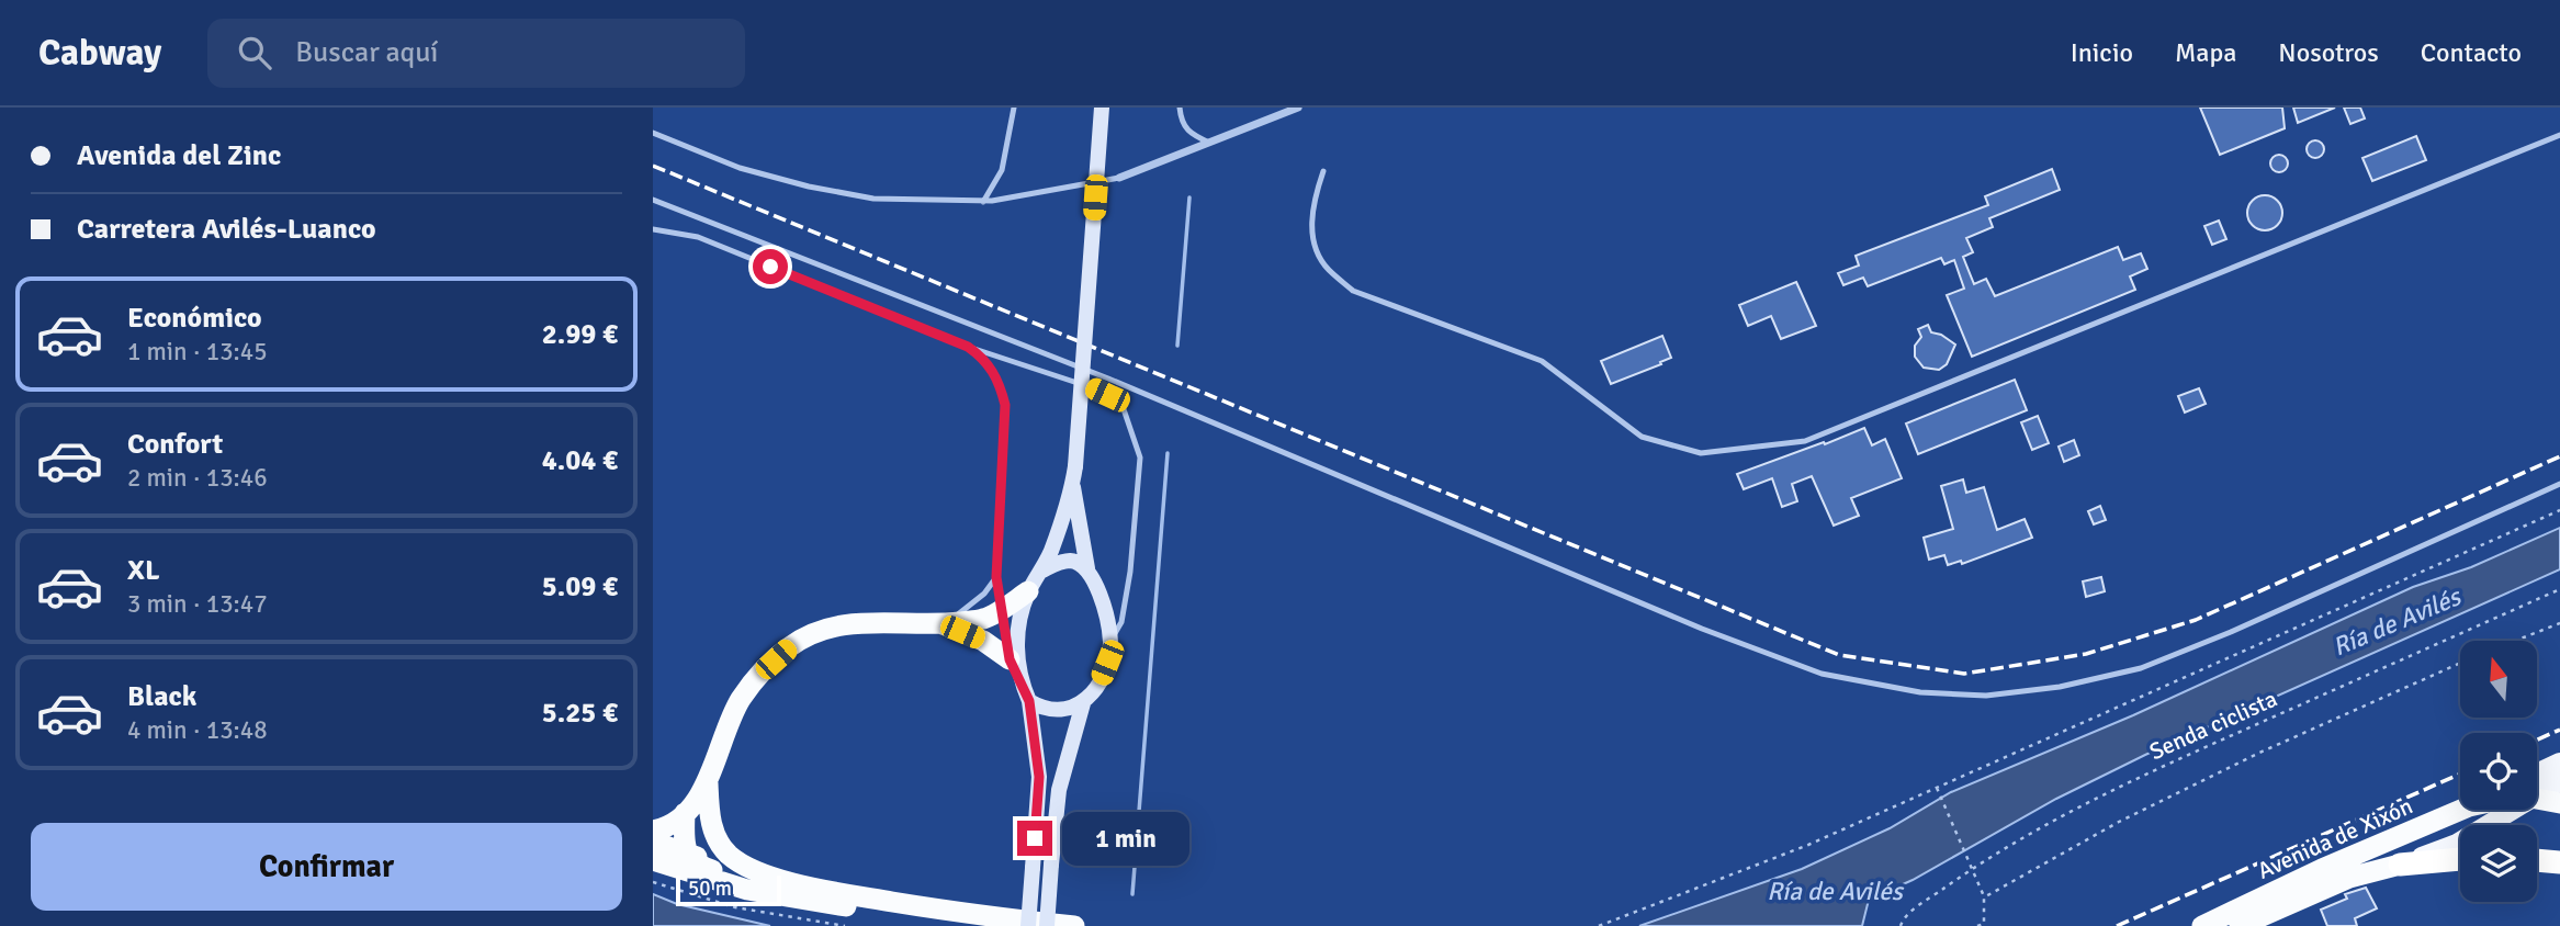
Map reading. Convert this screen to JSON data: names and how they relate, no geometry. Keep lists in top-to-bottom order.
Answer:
{
  "streets": {
    "highway": ["Avenida de Xixón"],
    "path": ["Senda ciclista"]
  },
  "water": ["Ría de Avilés"],
  "scale_bar": "50 m",
  "north": "top",
  "page": {
    "header": "Cabway",
    "search": "Buscar aquí",
    "nav": [
      "Inicio",
      "Mapa",
      "Nosotros",
      "Contacto"
    ],
    "banner": ["Avenida del Zinc", "Carretera Avilés-Luanco"],
    "list": [
      {
        "name": "Económico",
        "note": "1 min · 13:45",
        "value": "2.99 €"
      },
      {
        "name": "Confort",
        "note": "2 min · 13:46",
        "value": "4.04 €"
      },
      {
        "name": "XL",
        "note": "3 min · 13:47",
        "value": "5.09 €"
      },
      {
        "name": "Black",
        "note": "4 min · 13:48",
        "value": "5.25 €"
      }
    ],
    "buttons": "Confirmar",
    "bubble": "1 min",
    "scale": "50 m"
  }
}
